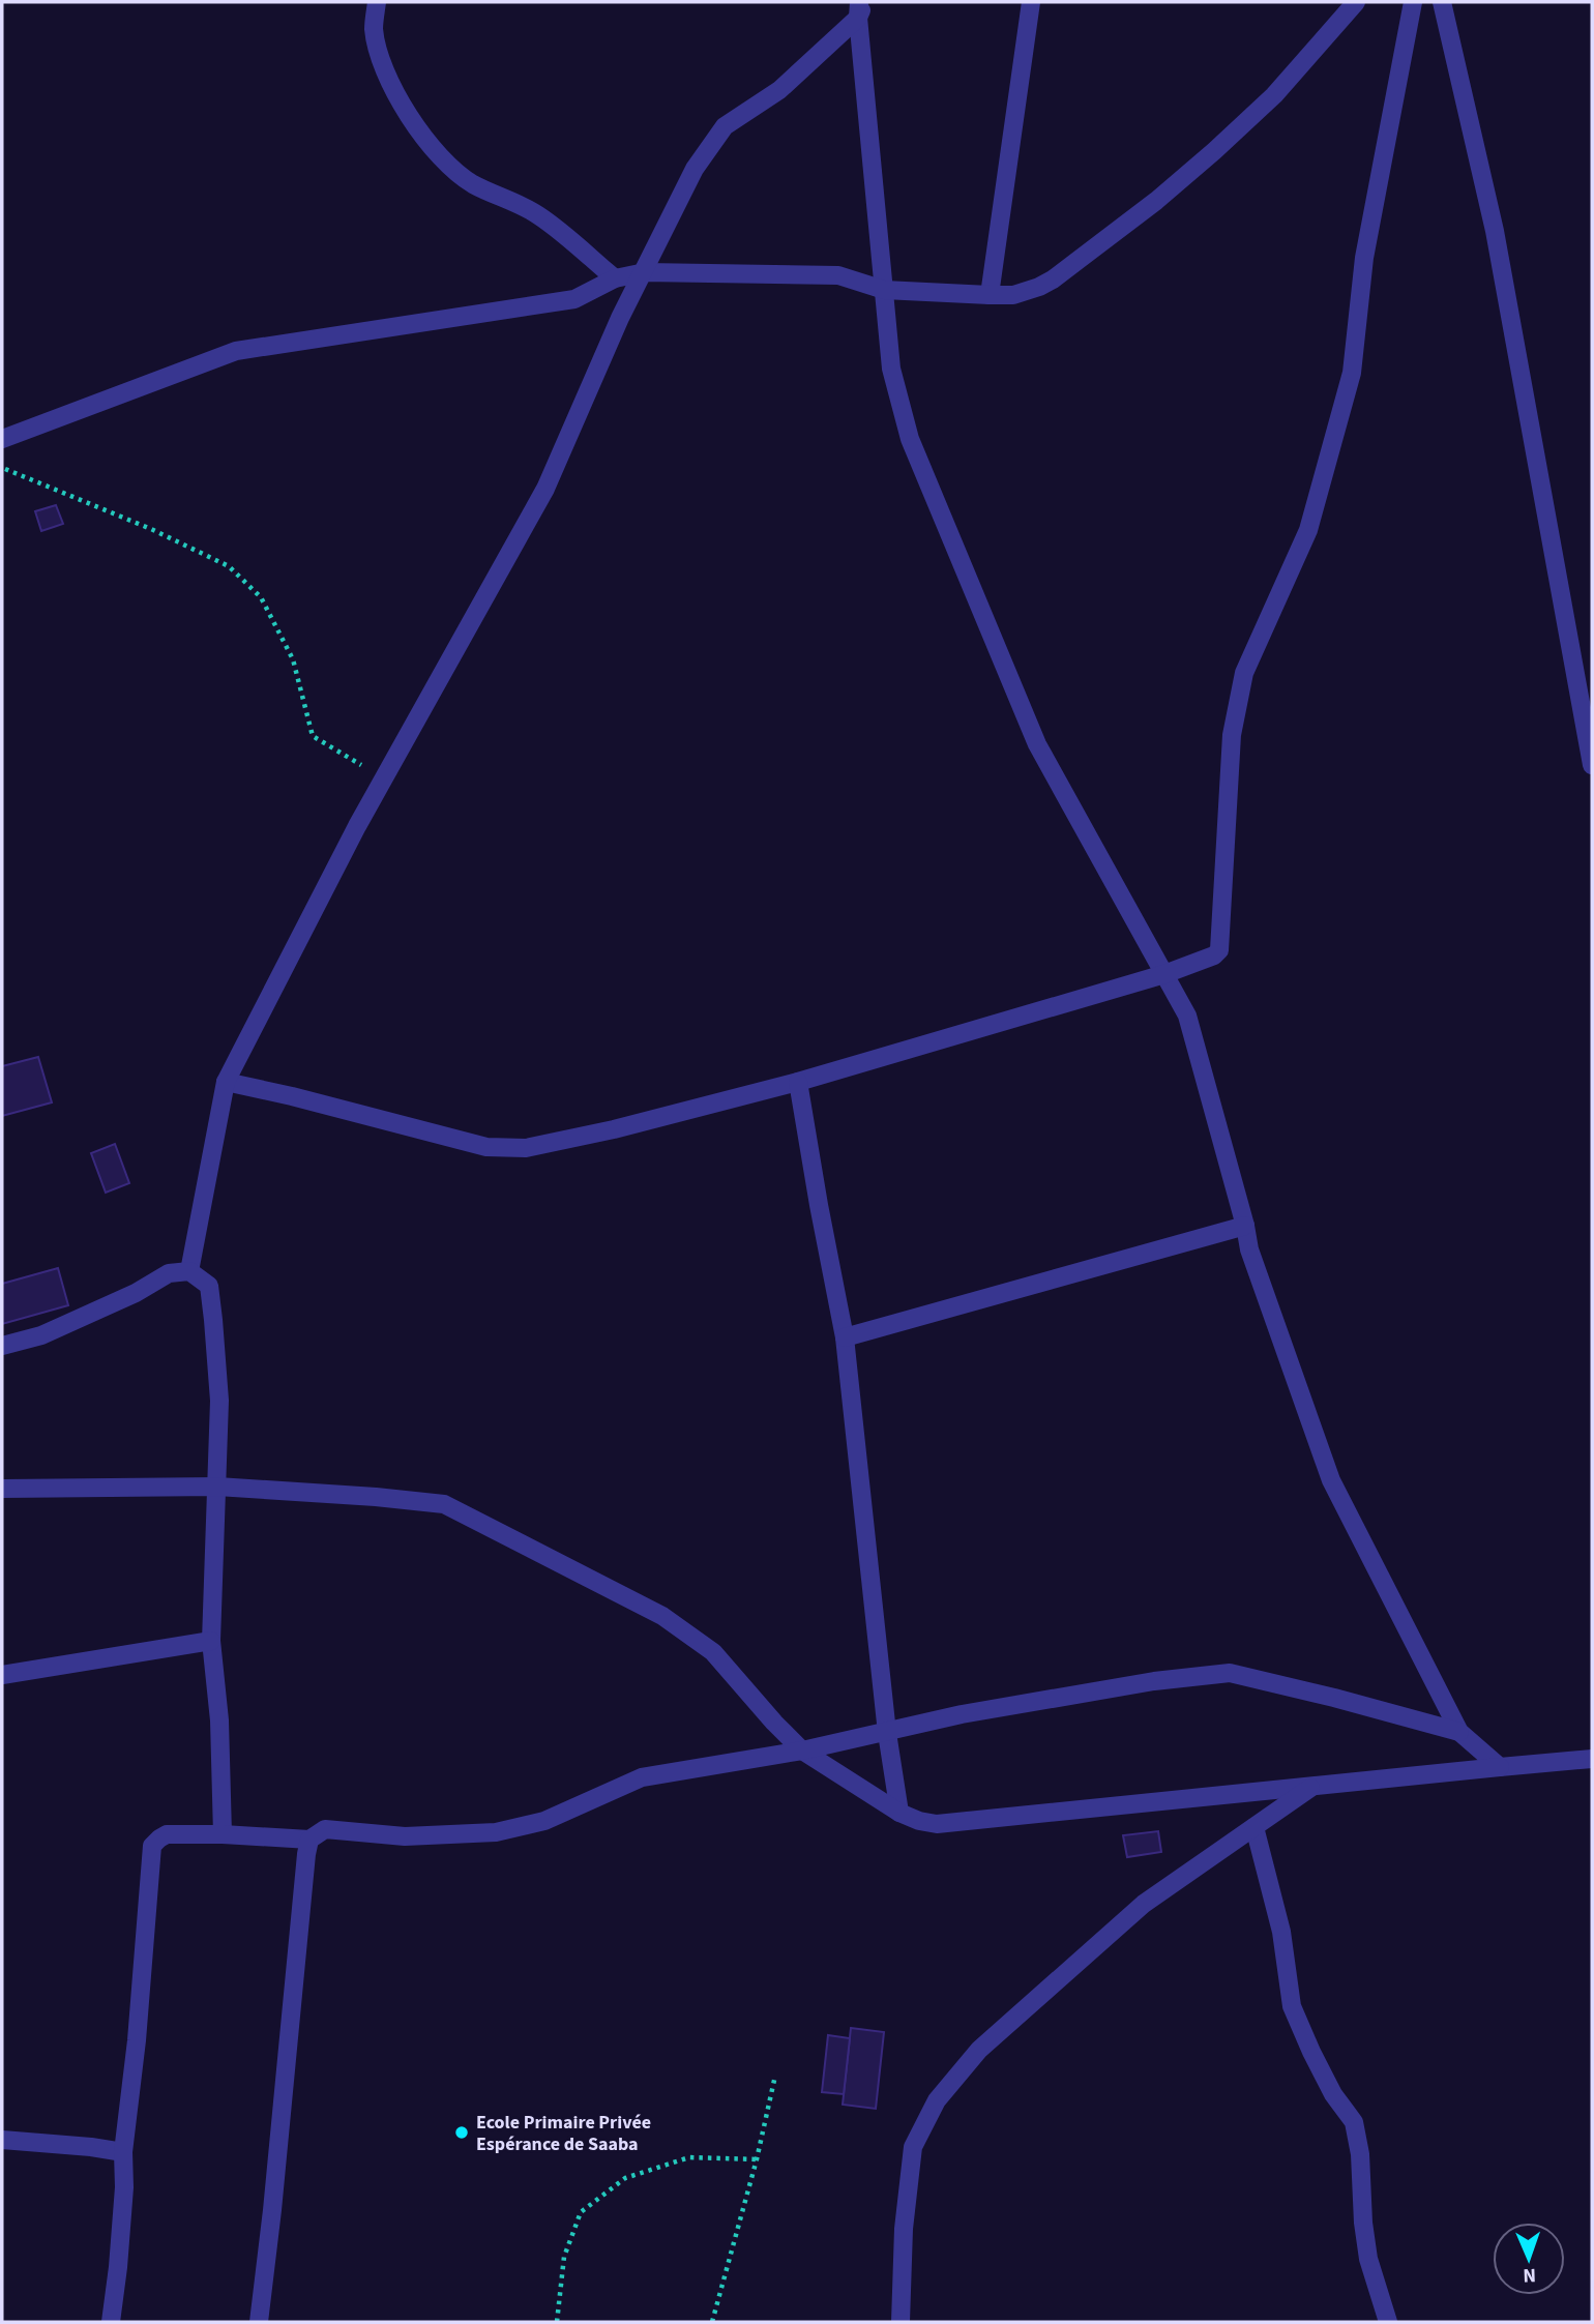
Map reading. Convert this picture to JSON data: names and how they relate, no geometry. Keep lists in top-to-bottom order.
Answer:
{
  "places": ["Ecole Primaire Privée Espérance de Saaba"],
  "north": "bottom"
}
